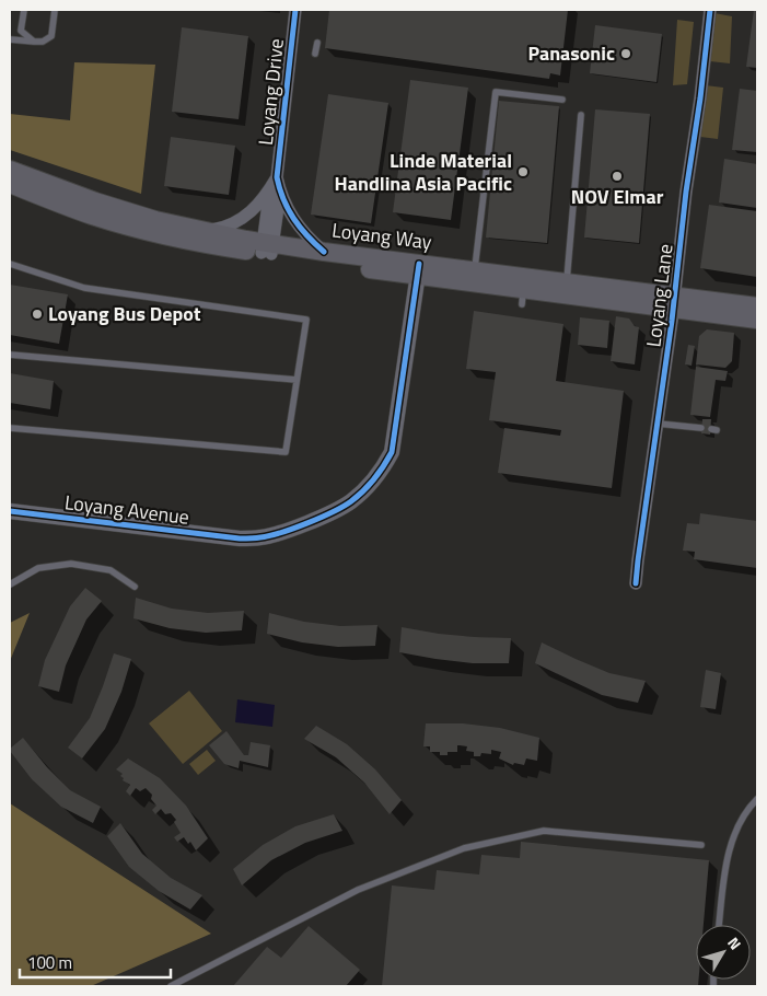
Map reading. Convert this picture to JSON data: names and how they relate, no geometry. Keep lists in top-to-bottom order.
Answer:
{
  "streets": {
    "main road": ["Loyang Way"],
    "street": ["Loyang Drive", "Loyang Lane", "Loyang Avenue"]
  },
  "crossings": [
    ["Loyang Drive", "Loyang Way"],
    ["Loyang Way", "Loyang Lane"]
  ],
  "places": [
    "Panasonic",
    "Linde Material Handlina Asia Pacific",
    "NOV Elmar",
    "Loyang Bus Depot"
  ],
  "scale_bar": "100 m",
  "north": "top right"
}
